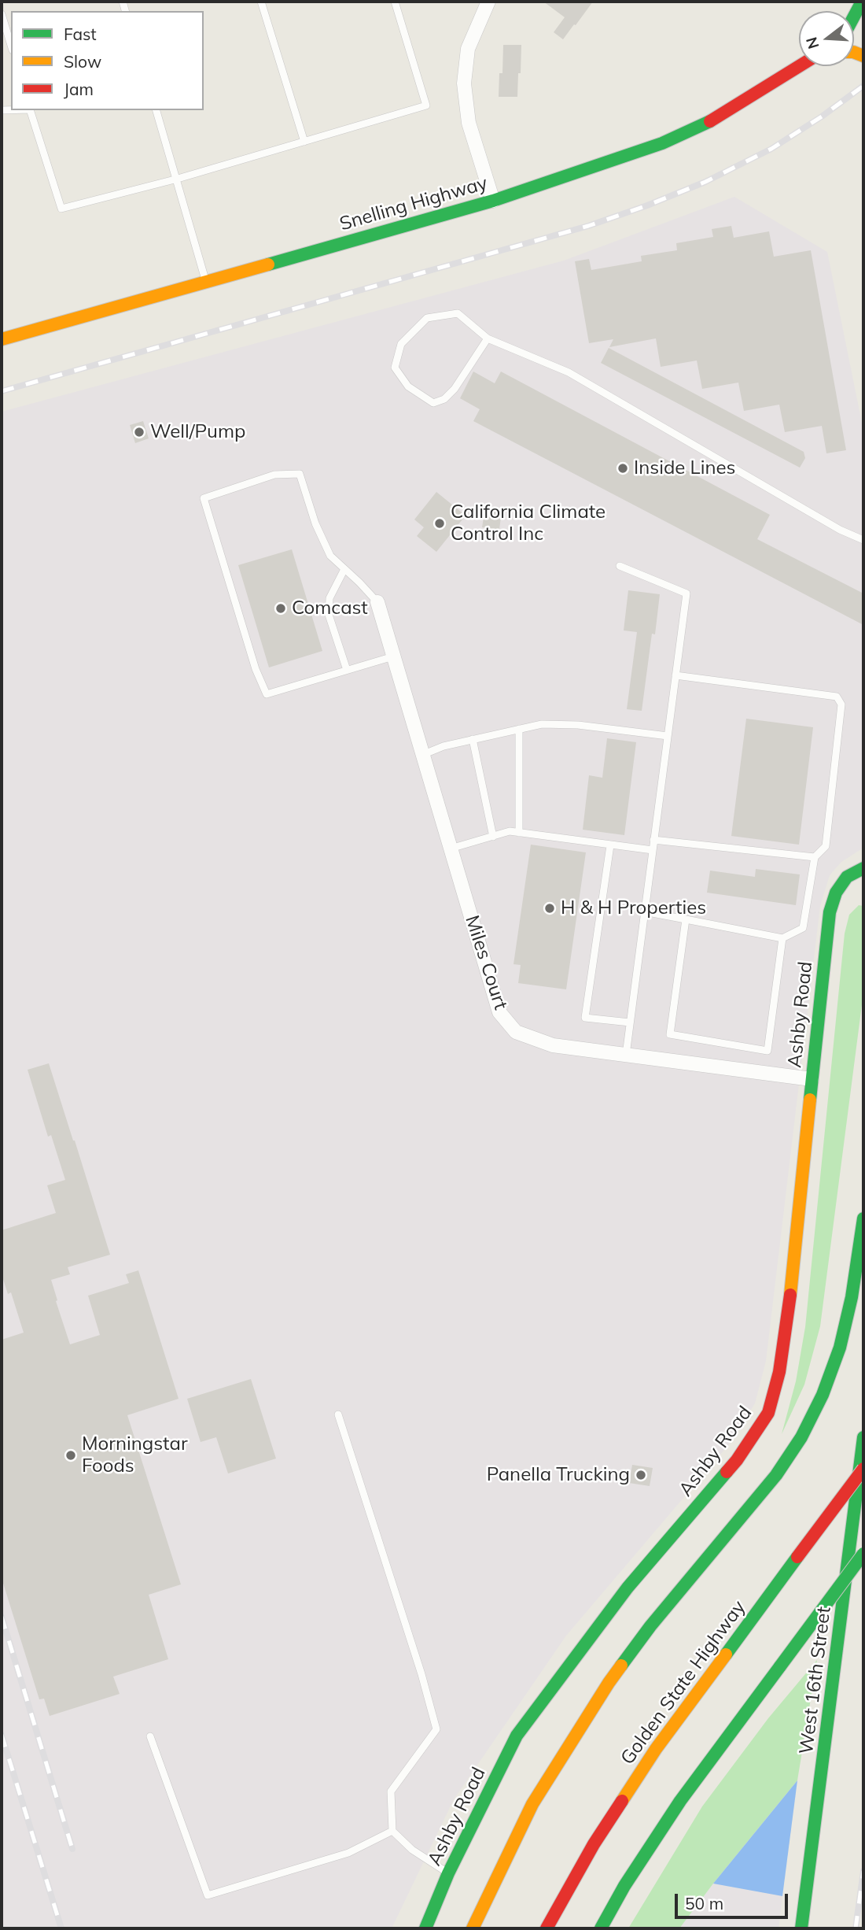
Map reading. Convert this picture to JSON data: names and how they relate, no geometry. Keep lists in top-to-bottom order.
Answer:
{
  "streets": {
    "main road": [
      "Snelling Highway",
      "Ashby Road",
      "West 16th Street",
      "Golden State Highway"
    ],
    "street": ["Miles Court"]
  },
  "crossings": [
    ["Miles Court", "Ashby Road"]
  ],
  "places": [
    "Well/Pump",
    "Inside Lines",
    "California Climate Control Inc",
    "Comcast",
    "H & H Properties",
    "Morningstar Foods",
    "Panella Trucking"
  ],
  "legend": ["Fast", "Slow", "Jam"],
  "scale_bar": "50 m",
  "north": "left"
}
